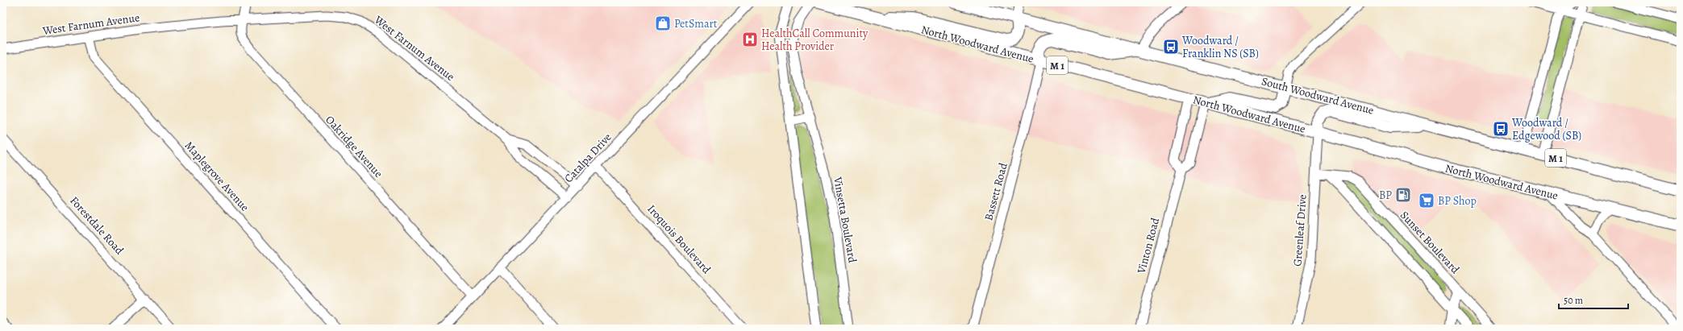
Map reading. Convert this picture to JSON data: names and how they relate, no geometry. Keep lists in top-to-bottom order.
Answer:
{
  "streets": {
    "main road": ["North Woodward Avenue", "M 1", "South Woodward Avenue"],
    "street": [
      "West Farnum Avenue",
      "Oakridge Avenue",
      "Catalpa Drive",
      "Maplegrove Avenue",
      "Bassett Road",
      "Vinsetta Boulevard",
      "Forestdale Road",
      "Greenleaf Drive",
      "Iroquois Boulevard",
      "Sunset Boulevard",
      "Vinton Road"
    ]
  },
  "crossings": [
    ["West Farnum Avenue", "Oakridge Avenue"],
    ["West Farnum Avenue", "Catalpa Drive"],
    ["West Farnum Avenue", "Maplegrove Avenue"],
    ["North Woodward Avenue", "Bassett Road"],
    ["North Woodward Avenue", "Greenleaf Drive"],
    ["North Woodward Avenue", "Vinton Road"],
    ["Oakridge Avenue", "Catalpa Drive"],
    ["Catalpa Drive", "Iroquois Boulevard"],
    ["Greenleaf Drive", "Sunset Boulevard"]
  ],
  "places": {
    "shop": ["PetSmart"],
    "hospital": ["HealthCall Community Health Provider"],
    "bus stop": ["Woodward / Franklin NS (SB)", "Woodward / Edgewood (SB)"],
    "fuel station": ["BP"],
    "supermarket": ["BP Shop"]
  },
  "scale_bar": "50 m"
}
